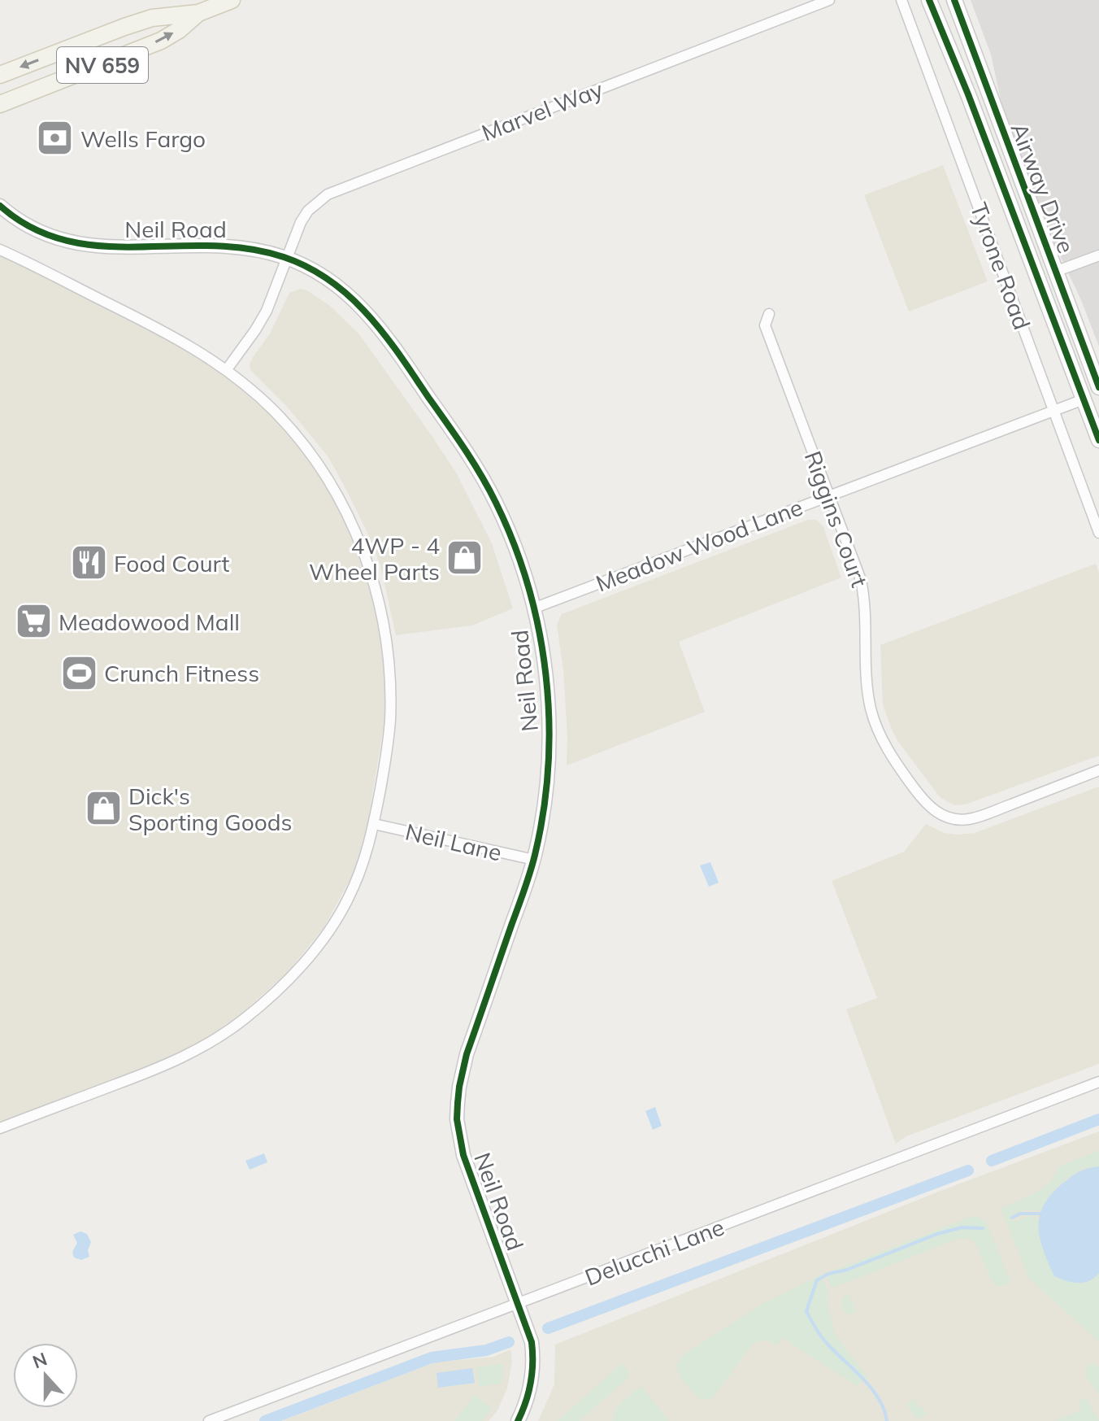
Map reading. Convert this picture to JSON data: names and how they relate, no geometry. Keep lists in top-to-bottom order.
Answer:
{
  "streets": {
    "main road": ["NV 659", "Airway Drive"],
    "street": [
      "Marvel Way",
      "Neil Road",
      "Tyrone Road",
      "Riggins Court",
      "Meadow Wood Lane",
      "Neil Lane",
      "Delucchi Lane"
    ]
  },
  "crossings": [
    ["Marvel Way", "Neil Road"],
    ["Airway Drive", "Meadow Wood Lane"],
    ["Neil Road", "Meadow Wood Lane"],
    ["Neil Road", "Neil Lane"],
    ["Neil Road", "Delucchi Lane"],
    ["Tyrone Road", "Meadow Wood Lane"],
    ["Riggins Court", "Meadow Wood Lane"]
  ],
  "places": {
    "bank": ["Wells Fargo"],
    "shop": ["4WP - 4 Wheel Parts", "Dick's Sporting Goods"],
    "restaurant": ["Food Court"],
    "supermarket": ["Meadowood Mall"],
    "sports": ["Crunch Fitness"]
  },
  "north": "top"
}
